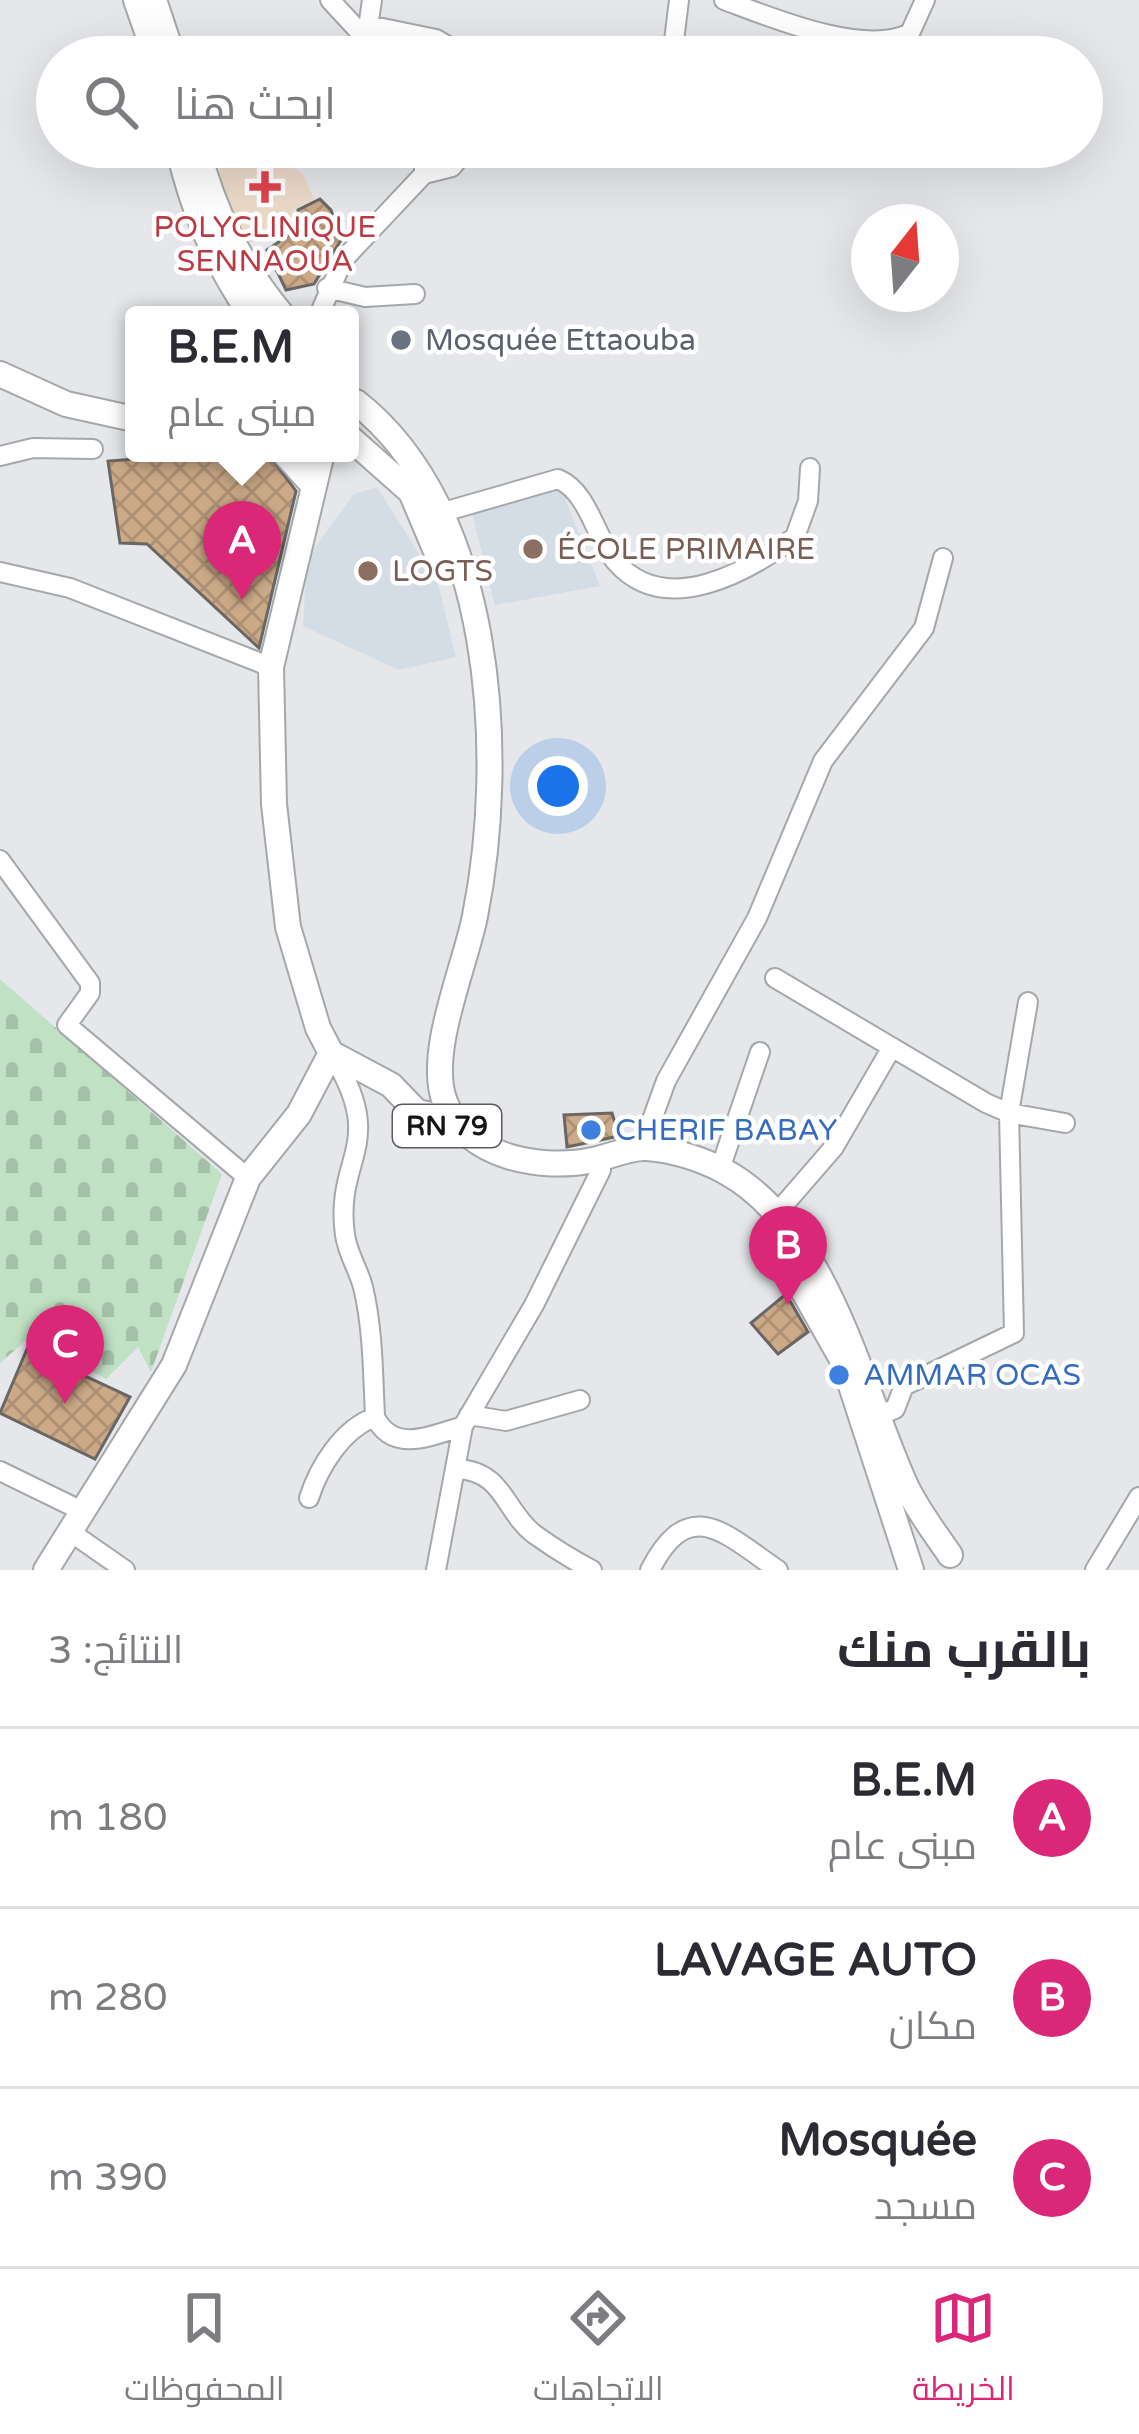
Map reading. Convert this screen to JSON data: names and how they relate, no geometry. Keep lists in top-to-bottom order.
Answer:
{
  "streets": {
    "main road": ["RN 79"]
  },
  "places": {
    "health": ["POLYCLINIQUE SENNAOUA"],
    "other": [
      "Mosquée Ettaouba",
      "ÉCOLE PRIMAIRE",
      "LOGTS",
      "CHERIF BABAY",
      "AMMAR OCAS"
    ]
  },
  "north": "top",
  "page": {
    "search": "ابحث هنا",
    "popup": ["B.E.M", "مبنى عام"],
    "pins": ["A", "B", "C"],
    "heading": ["بالقرب منك", "النتائج: 3"],
    "list": [
      {
        "mark": "A",
        "name": "B.E.M",
        "note": "مبنى عام",
        "value": "180 m"
      },
      {
        "mark": "B",
        "name": "LAVAGE AUTO",
        "note": "مكان",
        "value": "280 m"
      },
      {
        "mark": "C",
        "name": "Mosquée",
        "note": "مسجد",
        "value": "390 m"
      }
    ],
    "nav": ["الخريطة", "الاتجاهات", "المحفوظات"]
  }
}
